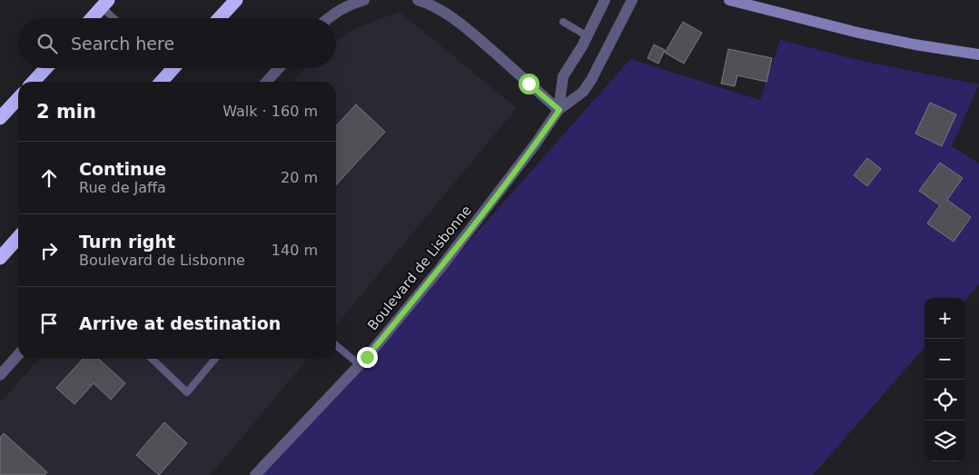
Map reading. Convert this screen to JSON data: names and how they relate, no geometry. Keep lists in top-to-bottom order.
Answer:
{
  "streets": {
    "street": ["Boulevard de Lisbonne"]
  },
  "page": {
    "search": "Search here",
    "heading": ["2 min", "Walk · 160 m"],
    "list": [
      ["Continue", "Rue de Jaffa", "20 m"],
      ["Turn right", "Boulevard de Lisbonne", "140 m"],
      "Arrive at destination"
    ],
    "map_buttons": ["+", "−"]
  }
}
